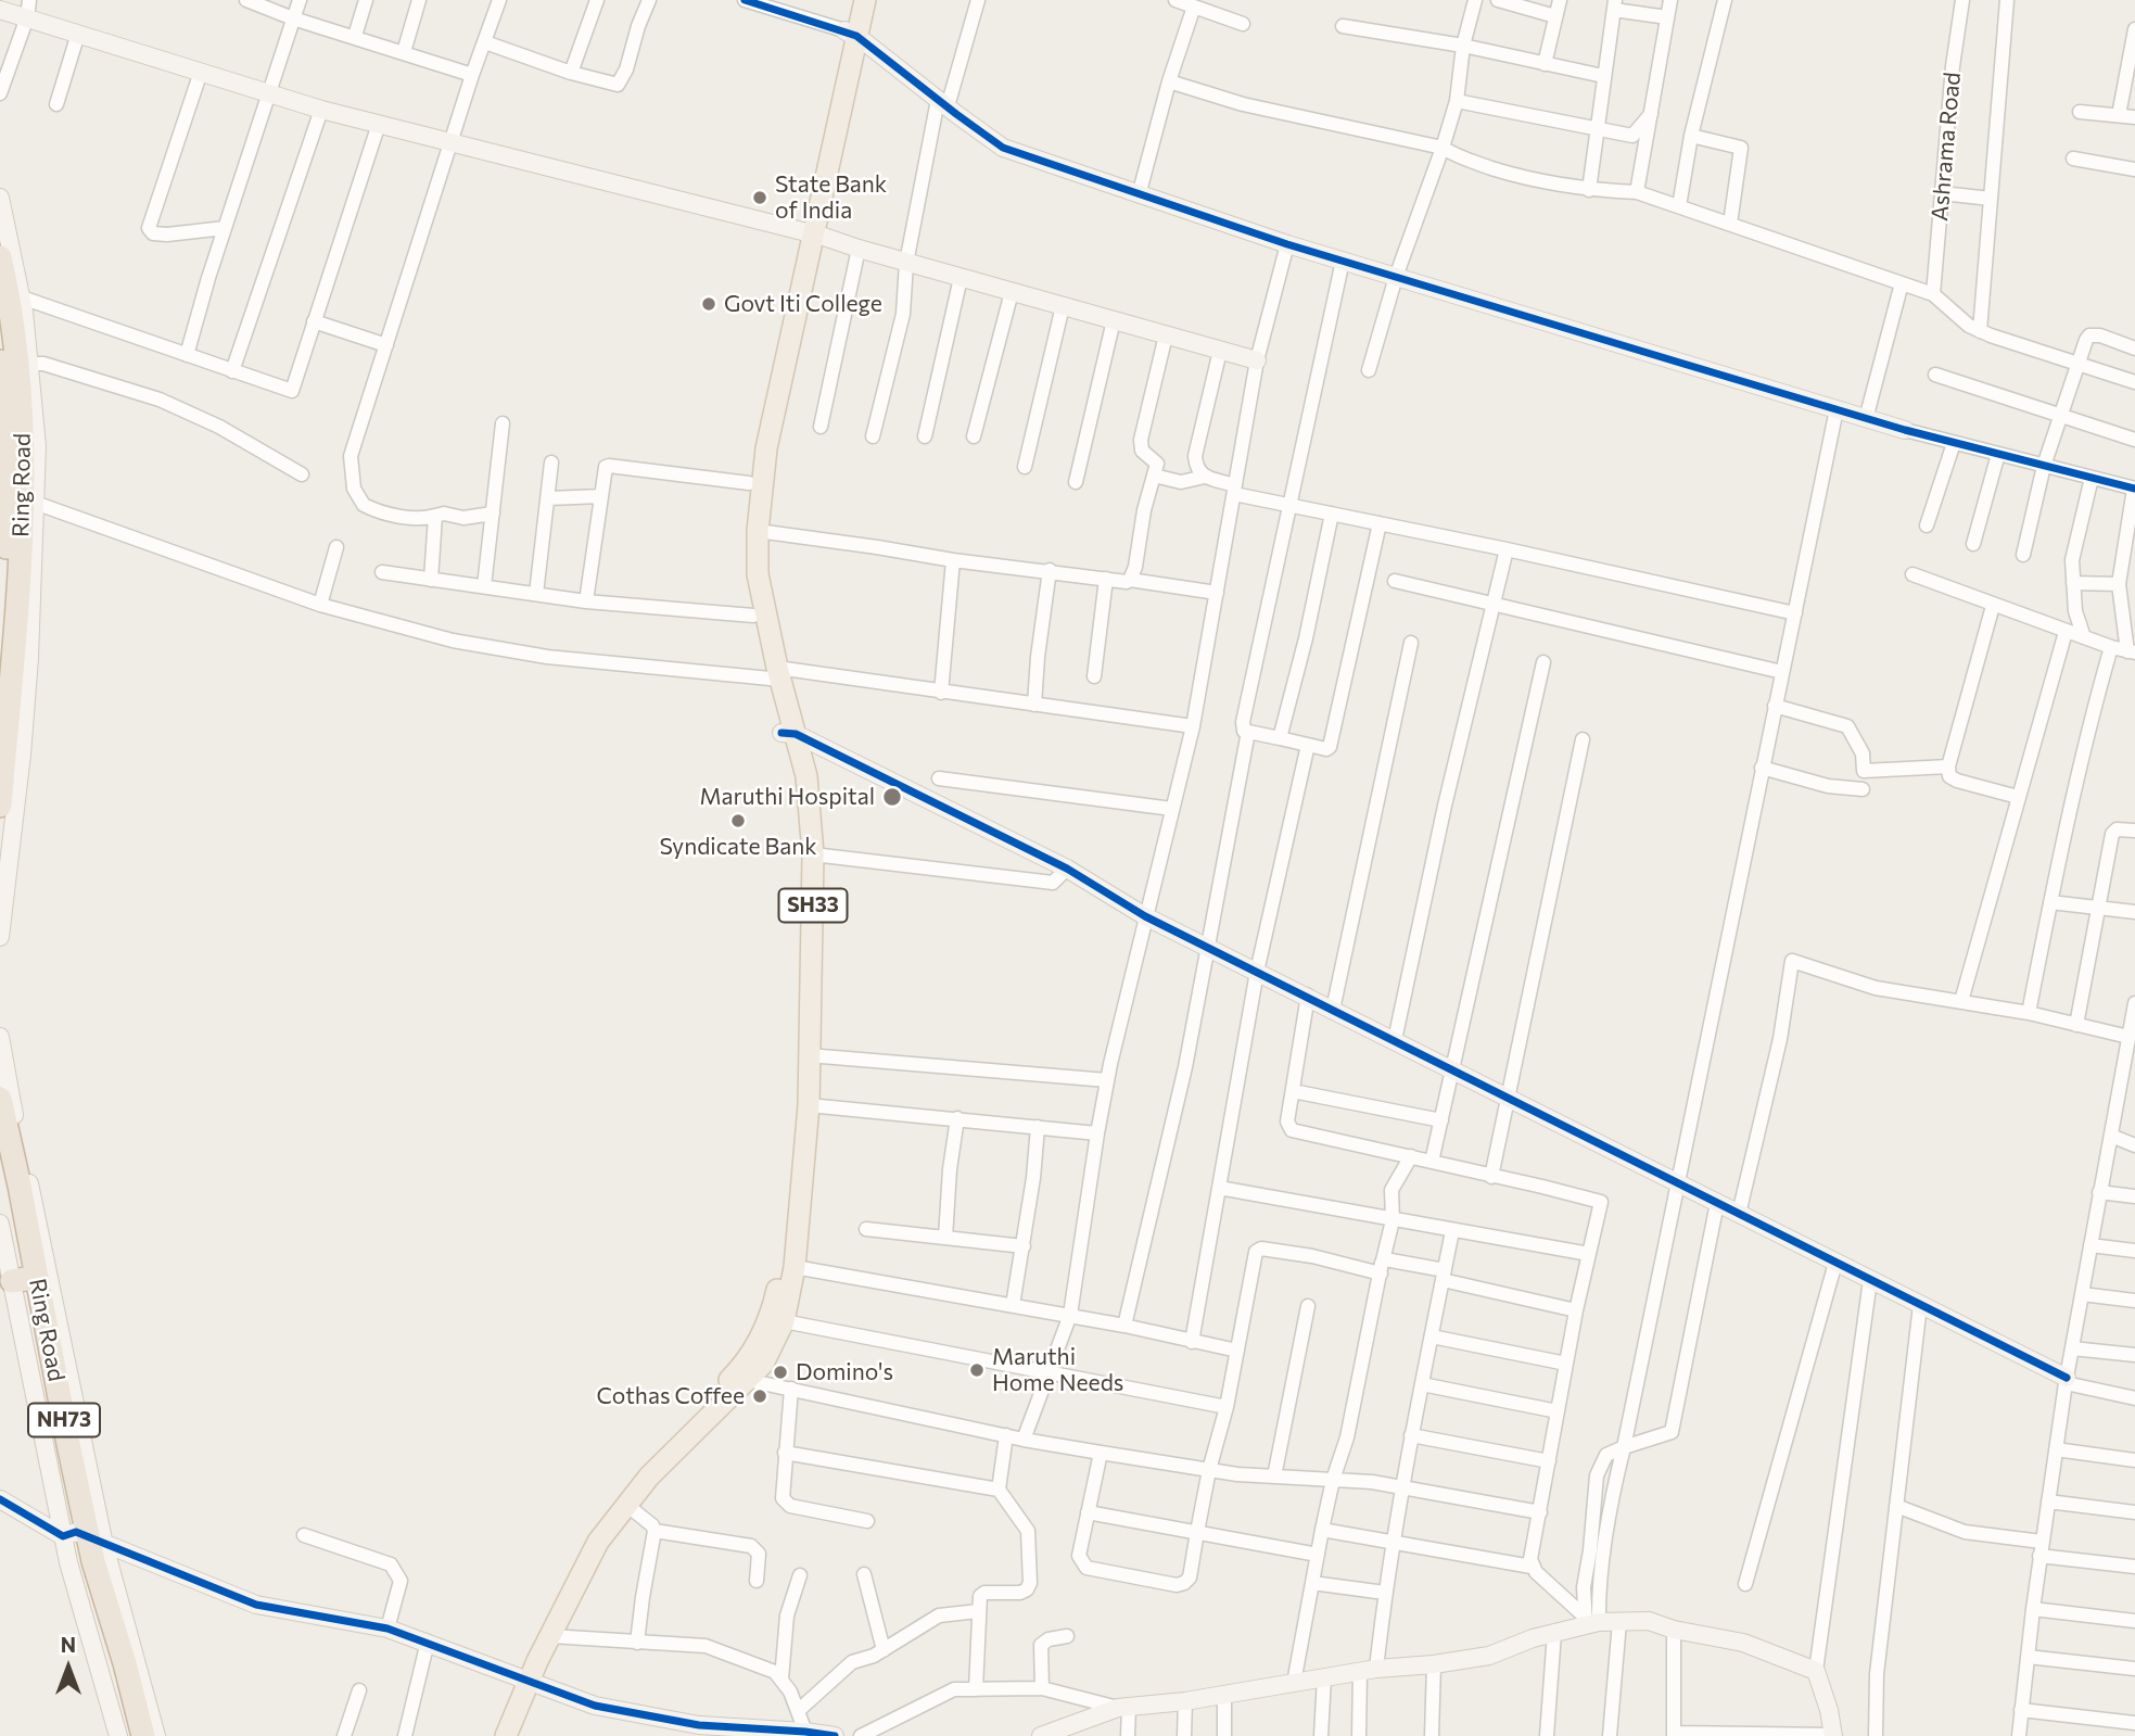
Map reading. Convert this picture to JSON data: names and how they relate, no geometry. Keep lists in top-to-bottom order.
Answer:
{
  "streets": {
    "highway": ["Ring Road", "NH73"],
    "main road": ["SH33"],
    "street": ["Ashrama Road"]
  },
  "places": [
    "State Bank of India",
    "Govt Iti College",
    "Maruthi Hospital",
    "Syndicate Bank",
    "Maruthi Home Needs",
    "Domino's",
    "Cothas Coffee"
  ],
  "north": "top"
}
